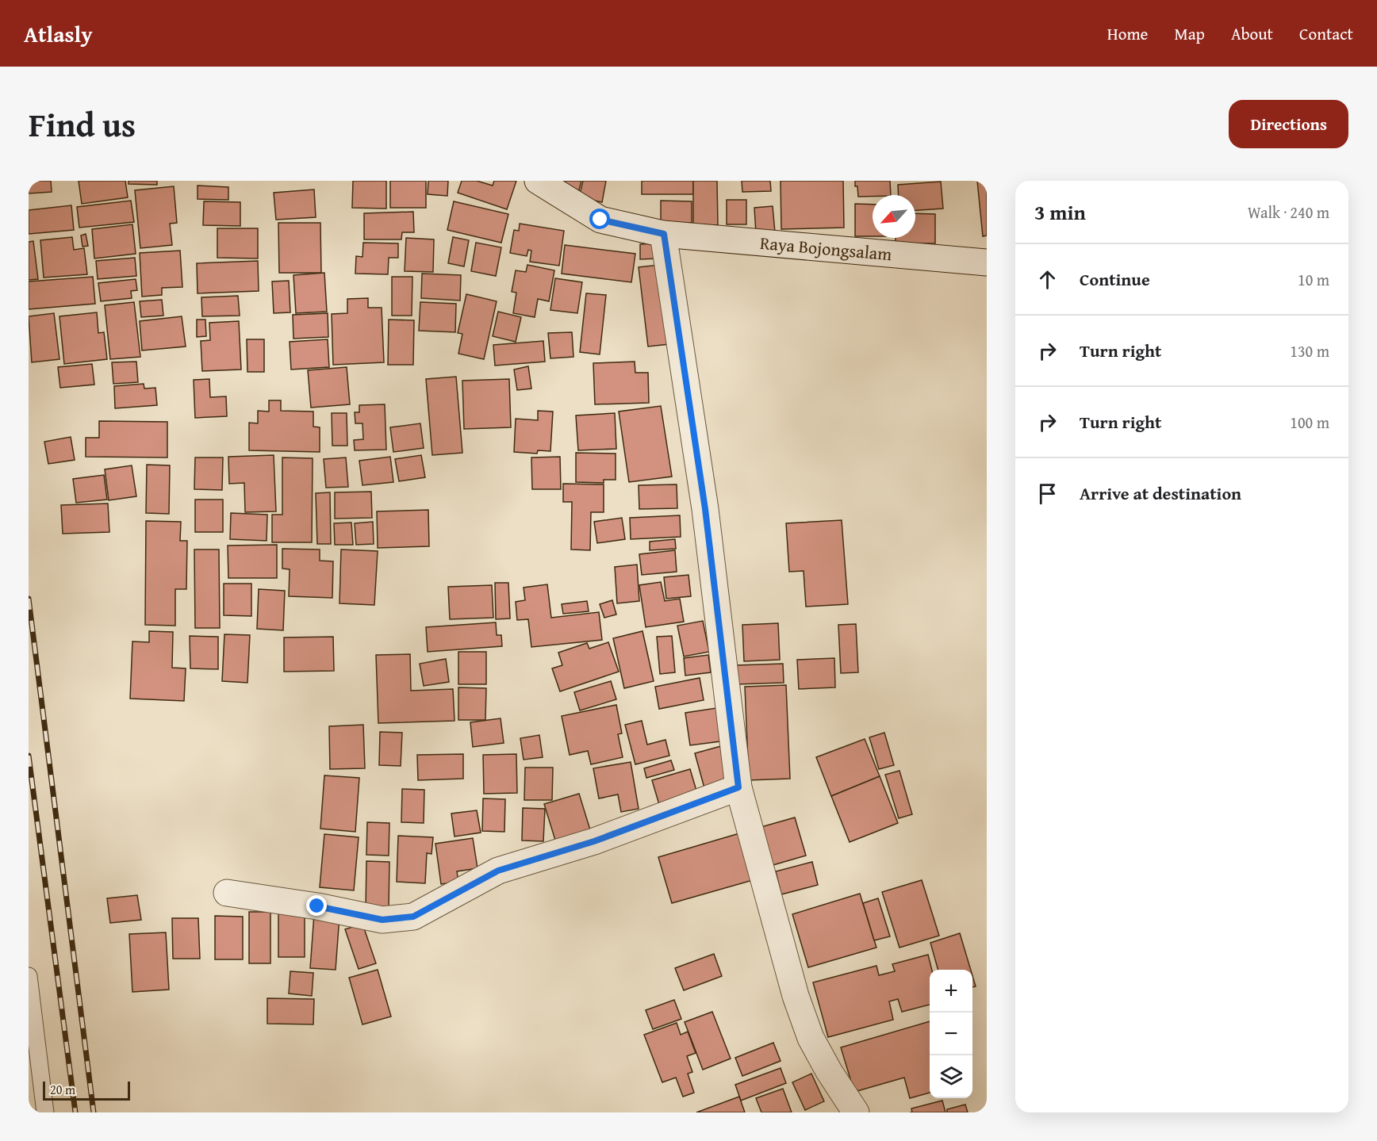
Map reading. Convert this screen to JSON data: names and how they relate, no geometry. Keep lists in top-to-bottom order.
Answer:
{
  "streets": {
    "street": ["Raya Bojongsalam"]
  },
  "scale_bar": "20 m",
  "north": "bottom left",
  "page": {
    "header": "Atlasly",
    "nav": [
      "Home",
      "Map",
      "About",
      "Contact"
    ],
    "title": "Find us",
    "buttons": "Directions",
    "heading": ["3 min", "Walk · 240 m"],
    "list": [
      ["Continue", "10 m"],
      ["Turn right", "130 m"],
      ["Turn right", "100 m"],
      "Arrive at destination"
    ],
    "map_buttons": ["+", "−"],
    "scale": "20 m"
  }
}
